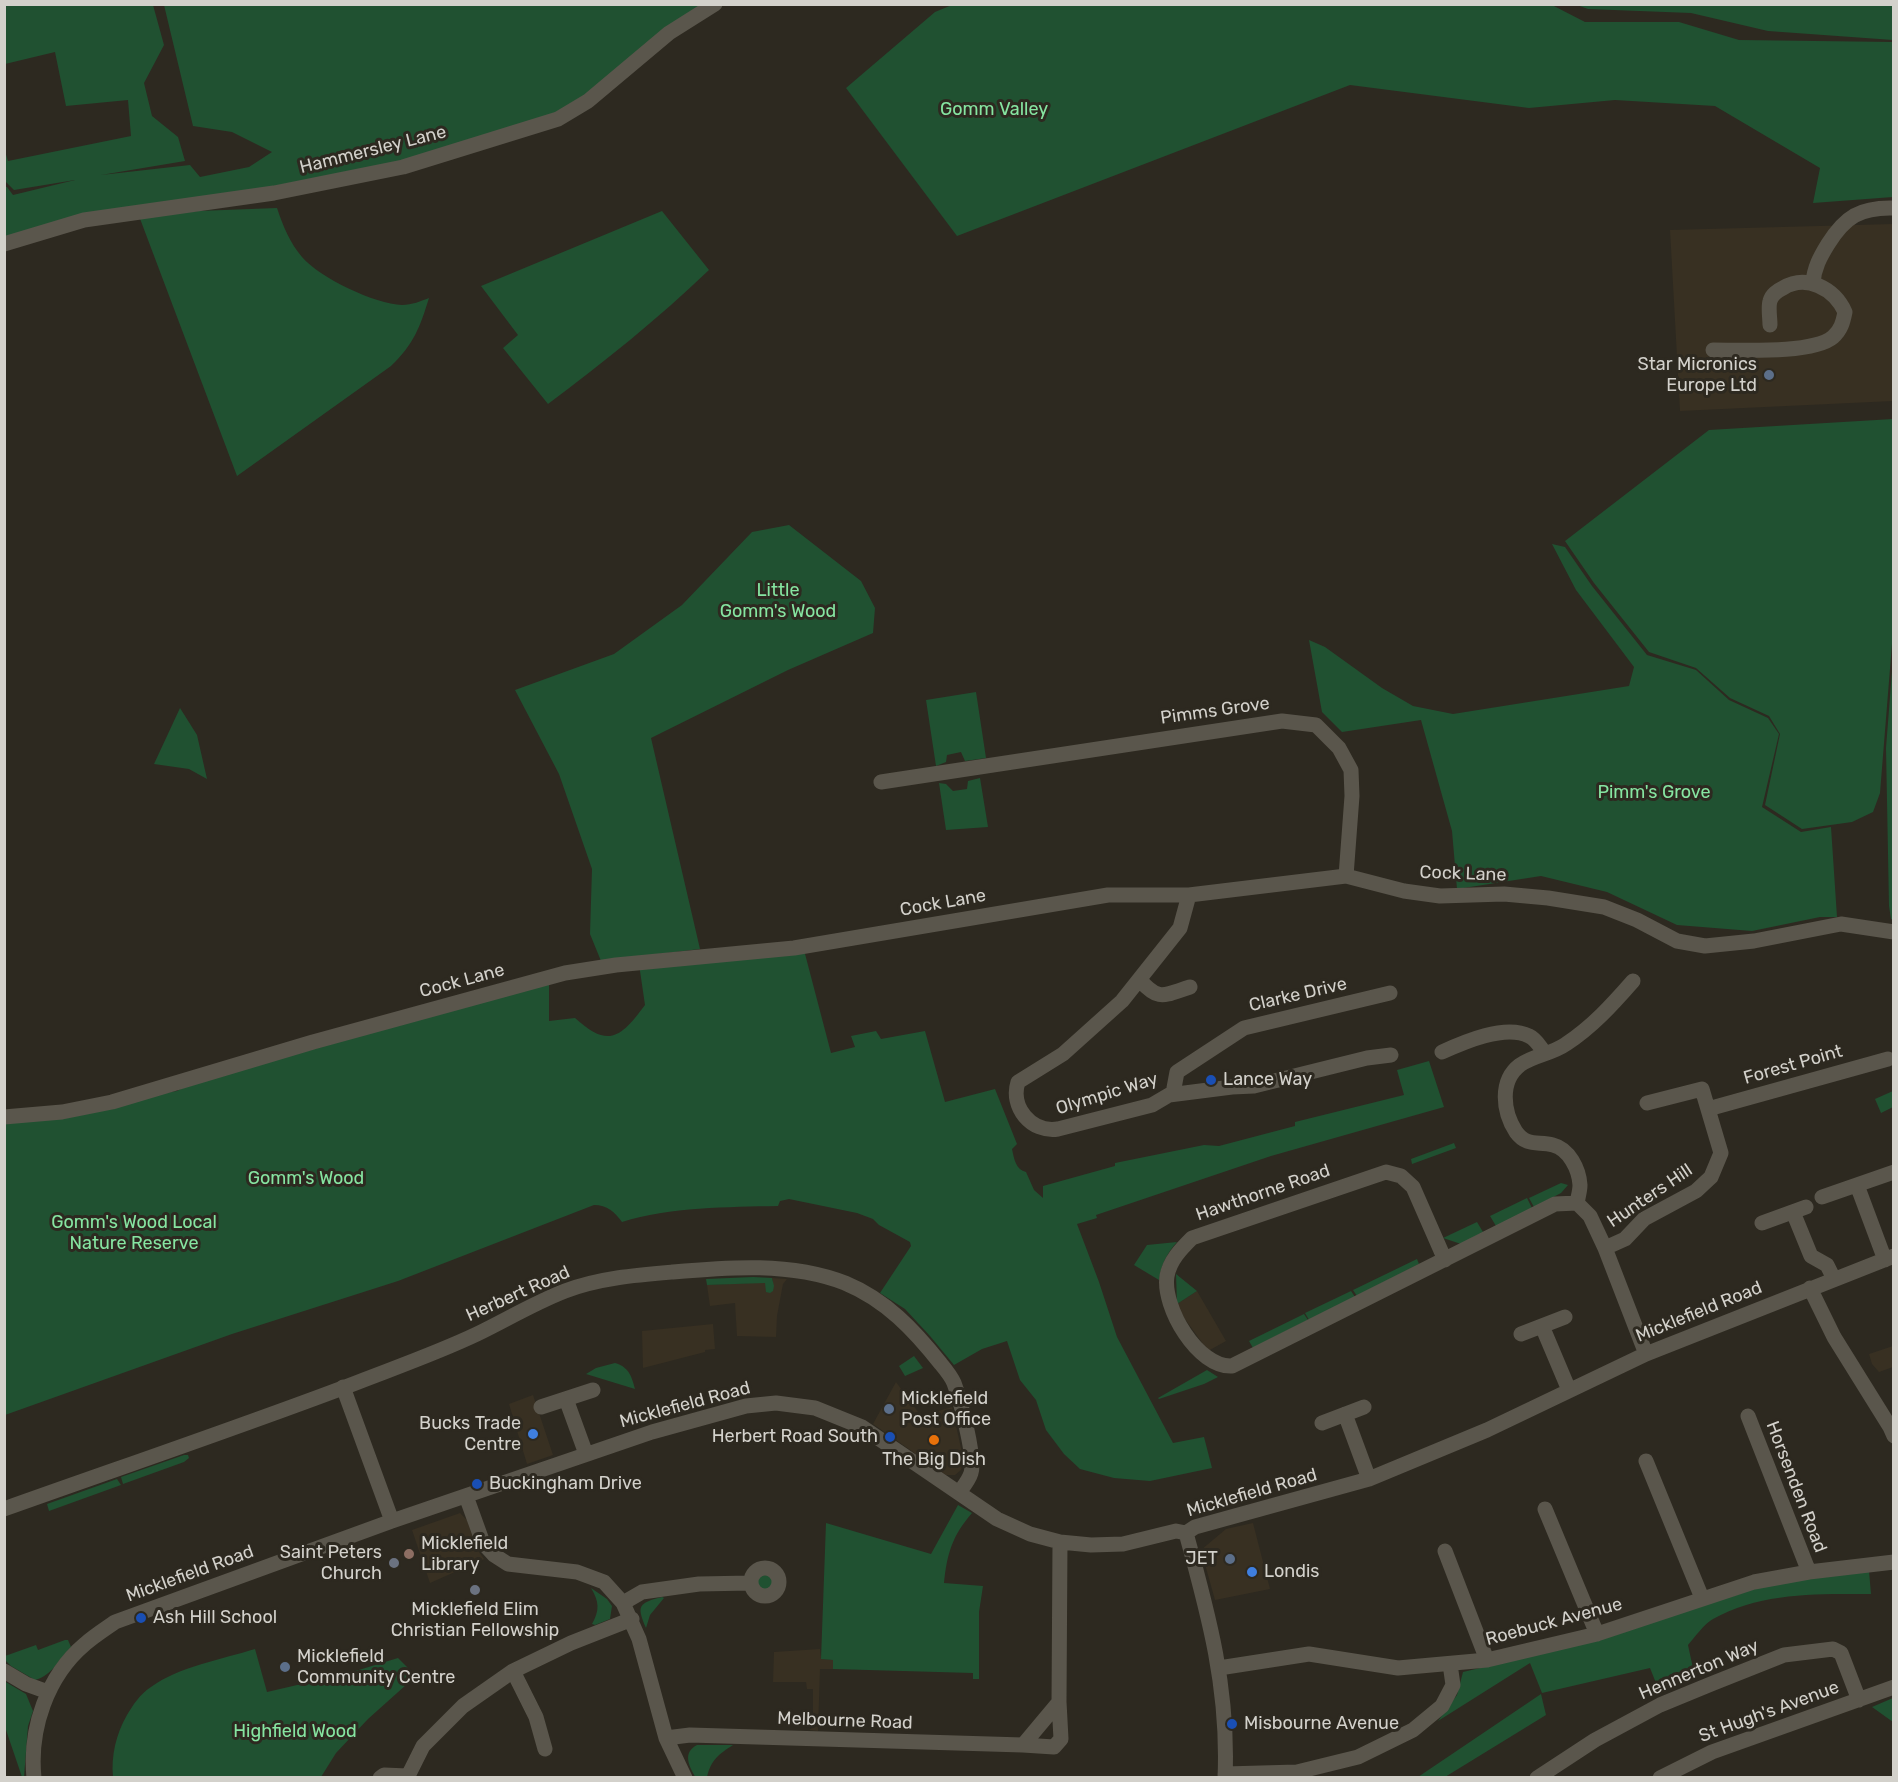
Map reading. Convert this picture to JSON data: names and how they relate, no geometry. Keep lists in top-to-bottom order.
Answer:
{
  "streets": {
    "street": [
      "Hammersley Lane",
      "Pimms Grove",
      "Cock Lane",
      "Clarke Drive",
      "Forest Point",
      "Olympic Way",
      "Hawthorne Road",
      "Hunters Hill",
      "Herbert Road",
      "Micklefield Road",
      "Horsenden Road",
      "Roebuck Avenue",
      "Hennerton Way",
      "St Hugh's Avenue",
      "Melbourne Road"
    ]
  },
  "crossings": [
    ["Pimms Grove", "Cock Lane"],
    ["Cock Lane", "Olympic Way"],
    ["Clarke Drive", "Olympic Way"],
    ["Forest Point", "Hunters Hill"],
    ["Herbert Road", "Micklefield Road"],
    ["Micklefield Road", "Melbourne Road"],
    ["Horsenden Road", "Roebuck Avenue"],
    ["Hennerton Way", "St Hugh's Avenue"]
  ],
  "parks": [
    "Gomm Valley",
    "Little Gomm's Wood",
    "Pimm's Grove",
    "Gomm's Wood",
    "Gomm's Wood Local Nature Reserve",
    "Highfield Wood"
  ],
  "places": [
    "Star Micronics Europe Ltd",
    "Lance Way",
    "Micklefield Post Office",
    "Bucks Trade Centre",
    "Herbert Road South",
    "The Big Dish",
    "Buckingham Drive",
    "Micklefield Library",
    "JET",
    "Saint Peters Church",
    "Londis",
    "Micklefield Elim Christian Fellowship",
    "Ash Hill School",
    "Micklefield Community Centre",
    "Misbourne Avenue"
  ]
}
